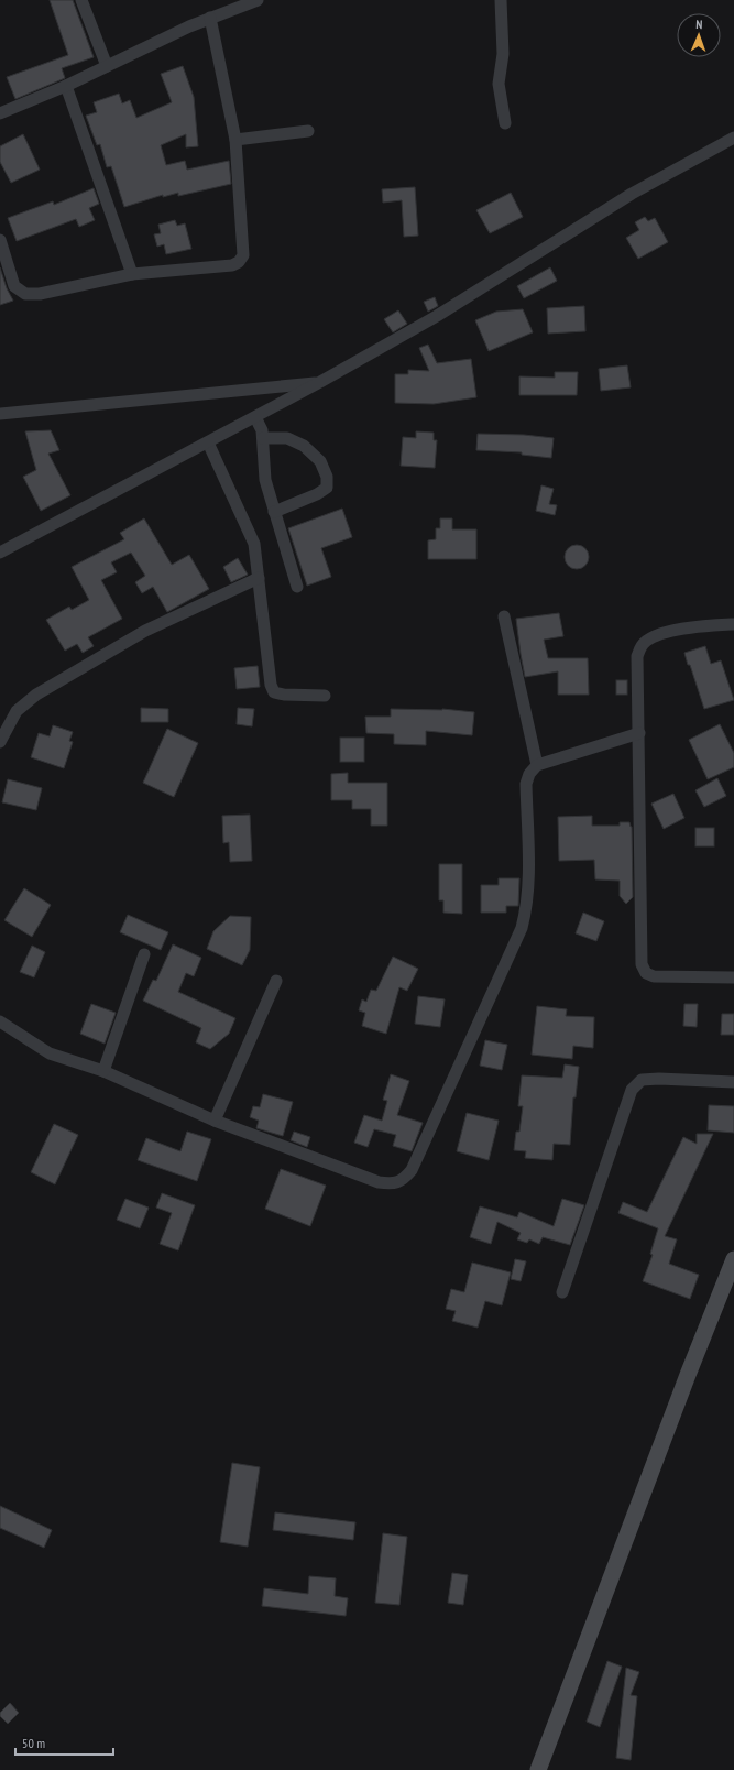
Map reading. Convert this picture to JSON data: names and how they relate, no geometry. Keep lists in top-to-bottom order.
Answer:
{
  "scale_bar": "50 m",
  "north": "top"
}
